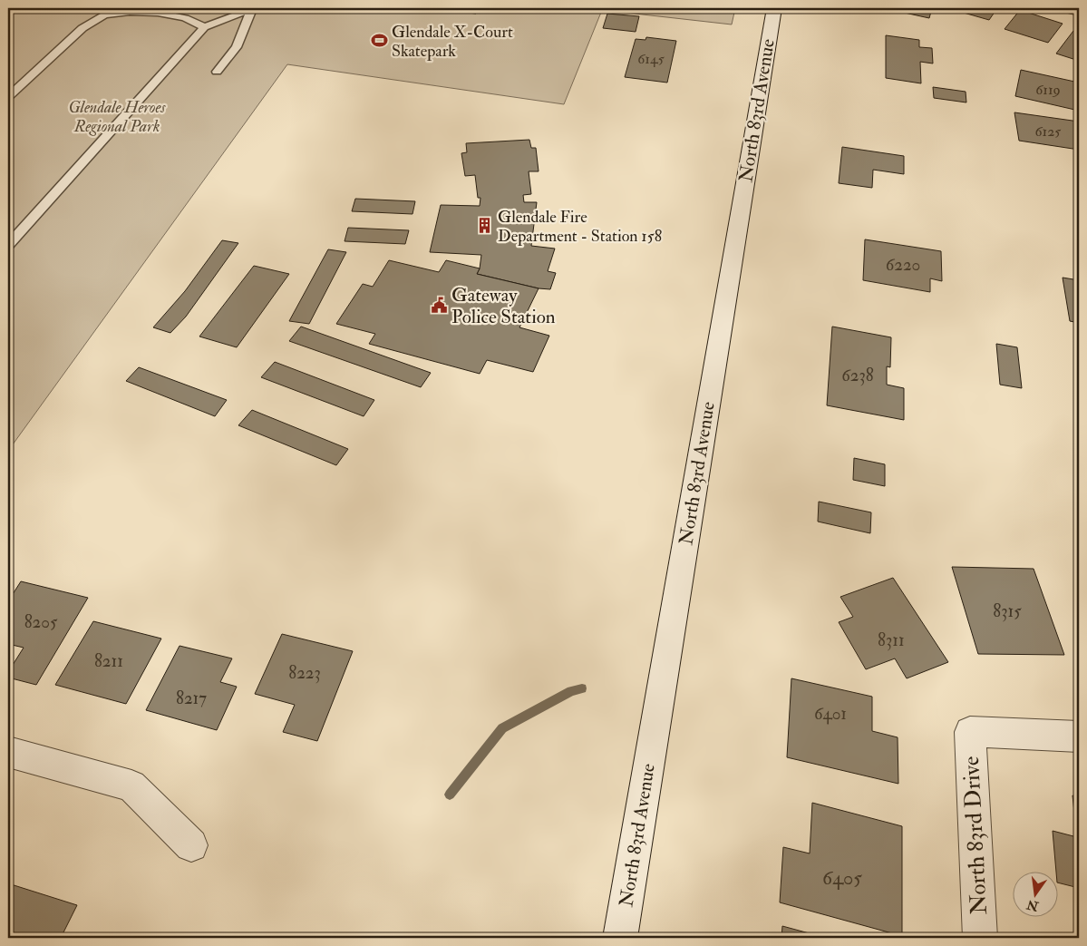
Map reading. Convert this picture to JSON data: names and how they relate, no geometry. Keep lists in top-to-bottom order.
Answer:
{
  "streets": {
    "main road": ["North 83rd Avenue", "North 83rd Drive"]
  },
  "parks": ["Glendale Heroes Regional Park"],
  "places": {
    "sports": ["Glendale X-Court Skatepark"],
    "building": ["Glendale Fire Department - Station 158"],
    "public building": ["Gateway Police Station"]
  },
  "house_numbers": [
    "6145",
    "6119",
    "6125",
    "6220",
    "6238",
    "8315",
    "8205",
    "8311",
    "8211",
    "8223",
    "8217",
    "6401",
    "6405"
  ],
  "north": "bottom"
}
